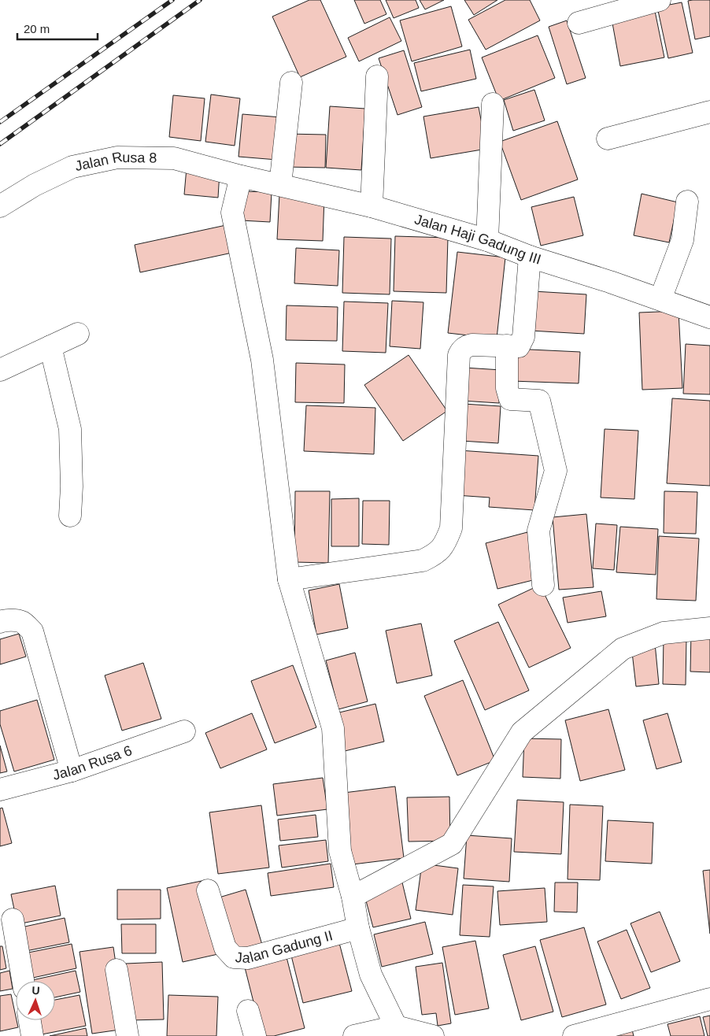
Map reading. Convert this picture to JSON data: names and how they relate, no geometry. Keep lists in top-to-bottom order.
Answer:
{
  "streets": {
    "street": [
      "Jalan Rusa 8",
      "Jalan Haji Gadung III",
      "Jalan Rusa 6",
      "Jalan Gadung II"
    ]
  },
  "crossings": [
    ["Jalan Rusa 8", "Jalan Haji Gadung III"]
  ],
  "scale_bar": "20 m",
  "north": "top"
}
